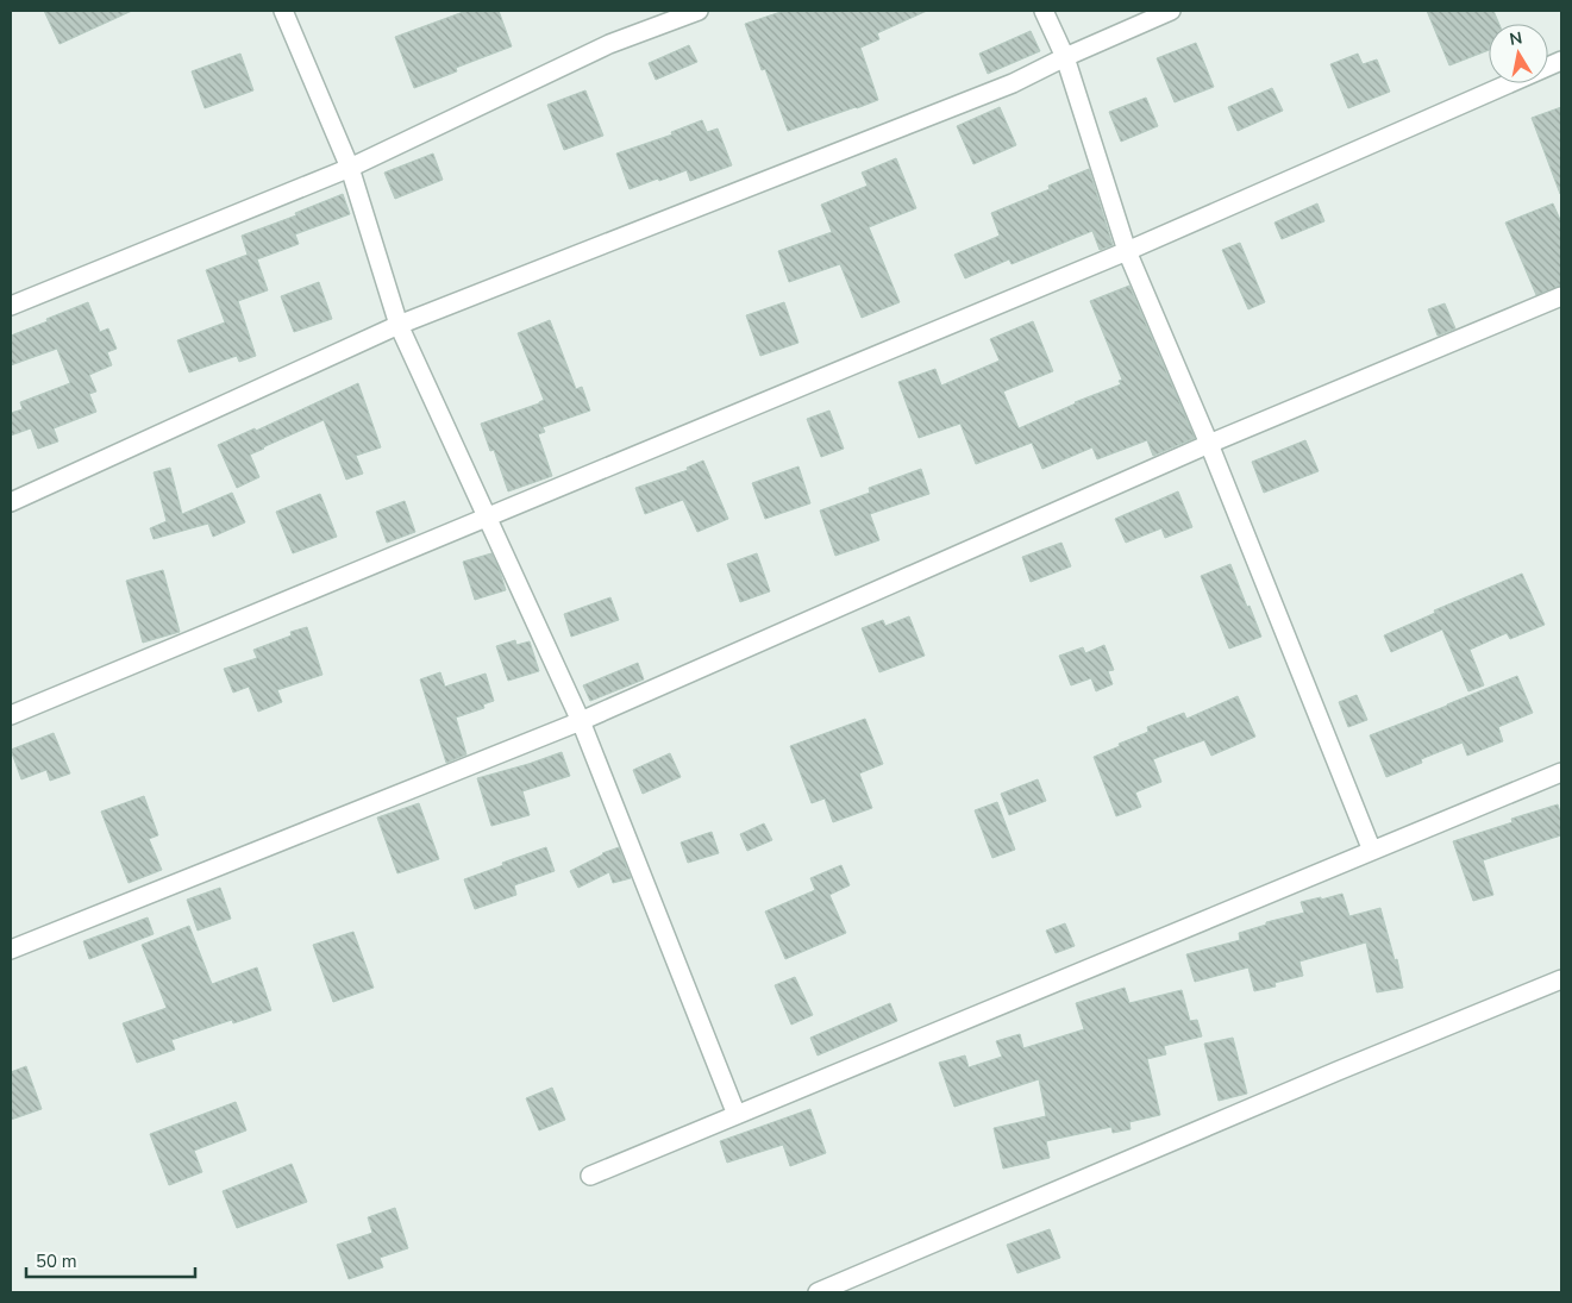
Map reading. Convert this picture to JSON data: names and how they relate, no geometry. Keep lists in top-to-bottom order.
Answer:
{
  "scale_bar": "50 m",
  "north": "top"
}
